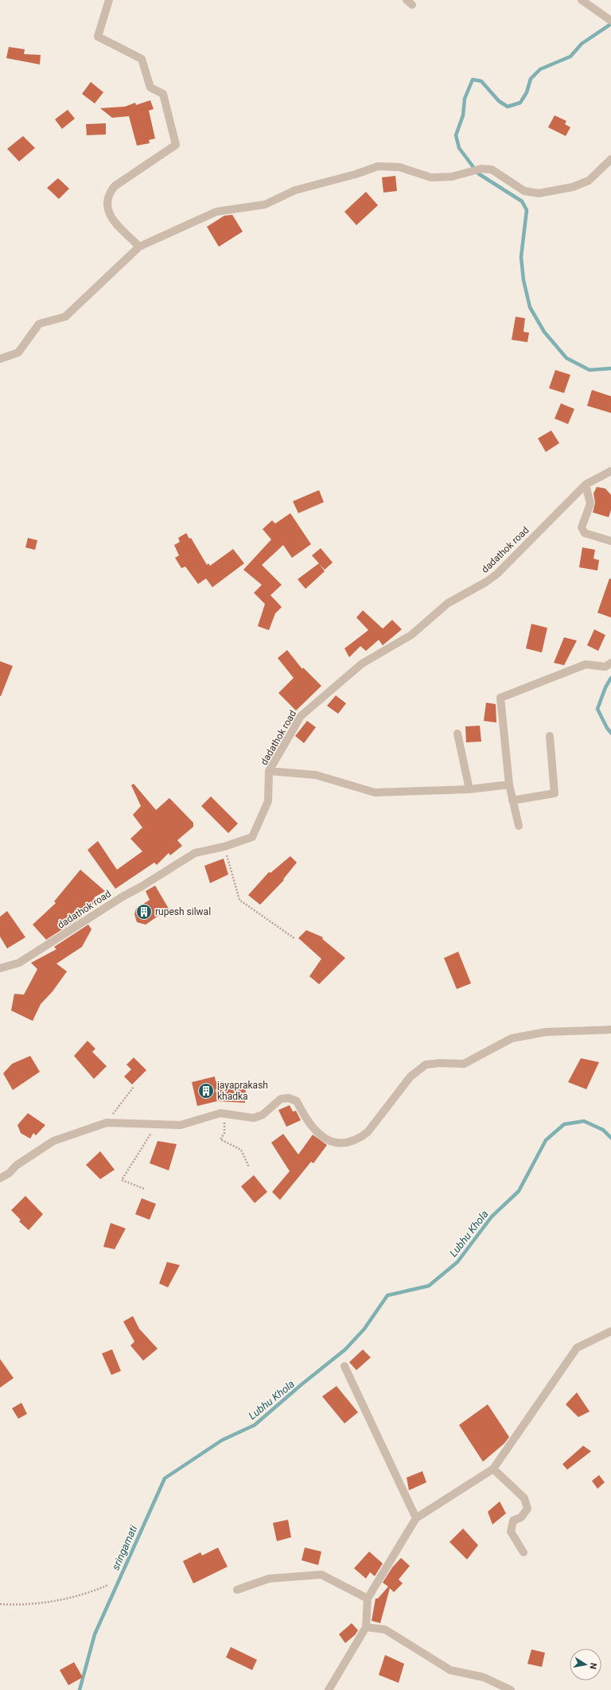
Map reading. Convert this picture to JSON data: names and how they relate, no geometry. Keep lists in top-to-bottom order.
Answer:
{
  "streets": {
    "street": ["dadathok road"]
  },
  "water": ["Lubhu Khola", "sringamati"],
  "places": {
    "building": ["rupesh silwal", "jayaprakash khadka"]
  },
  "north": "right"
}
